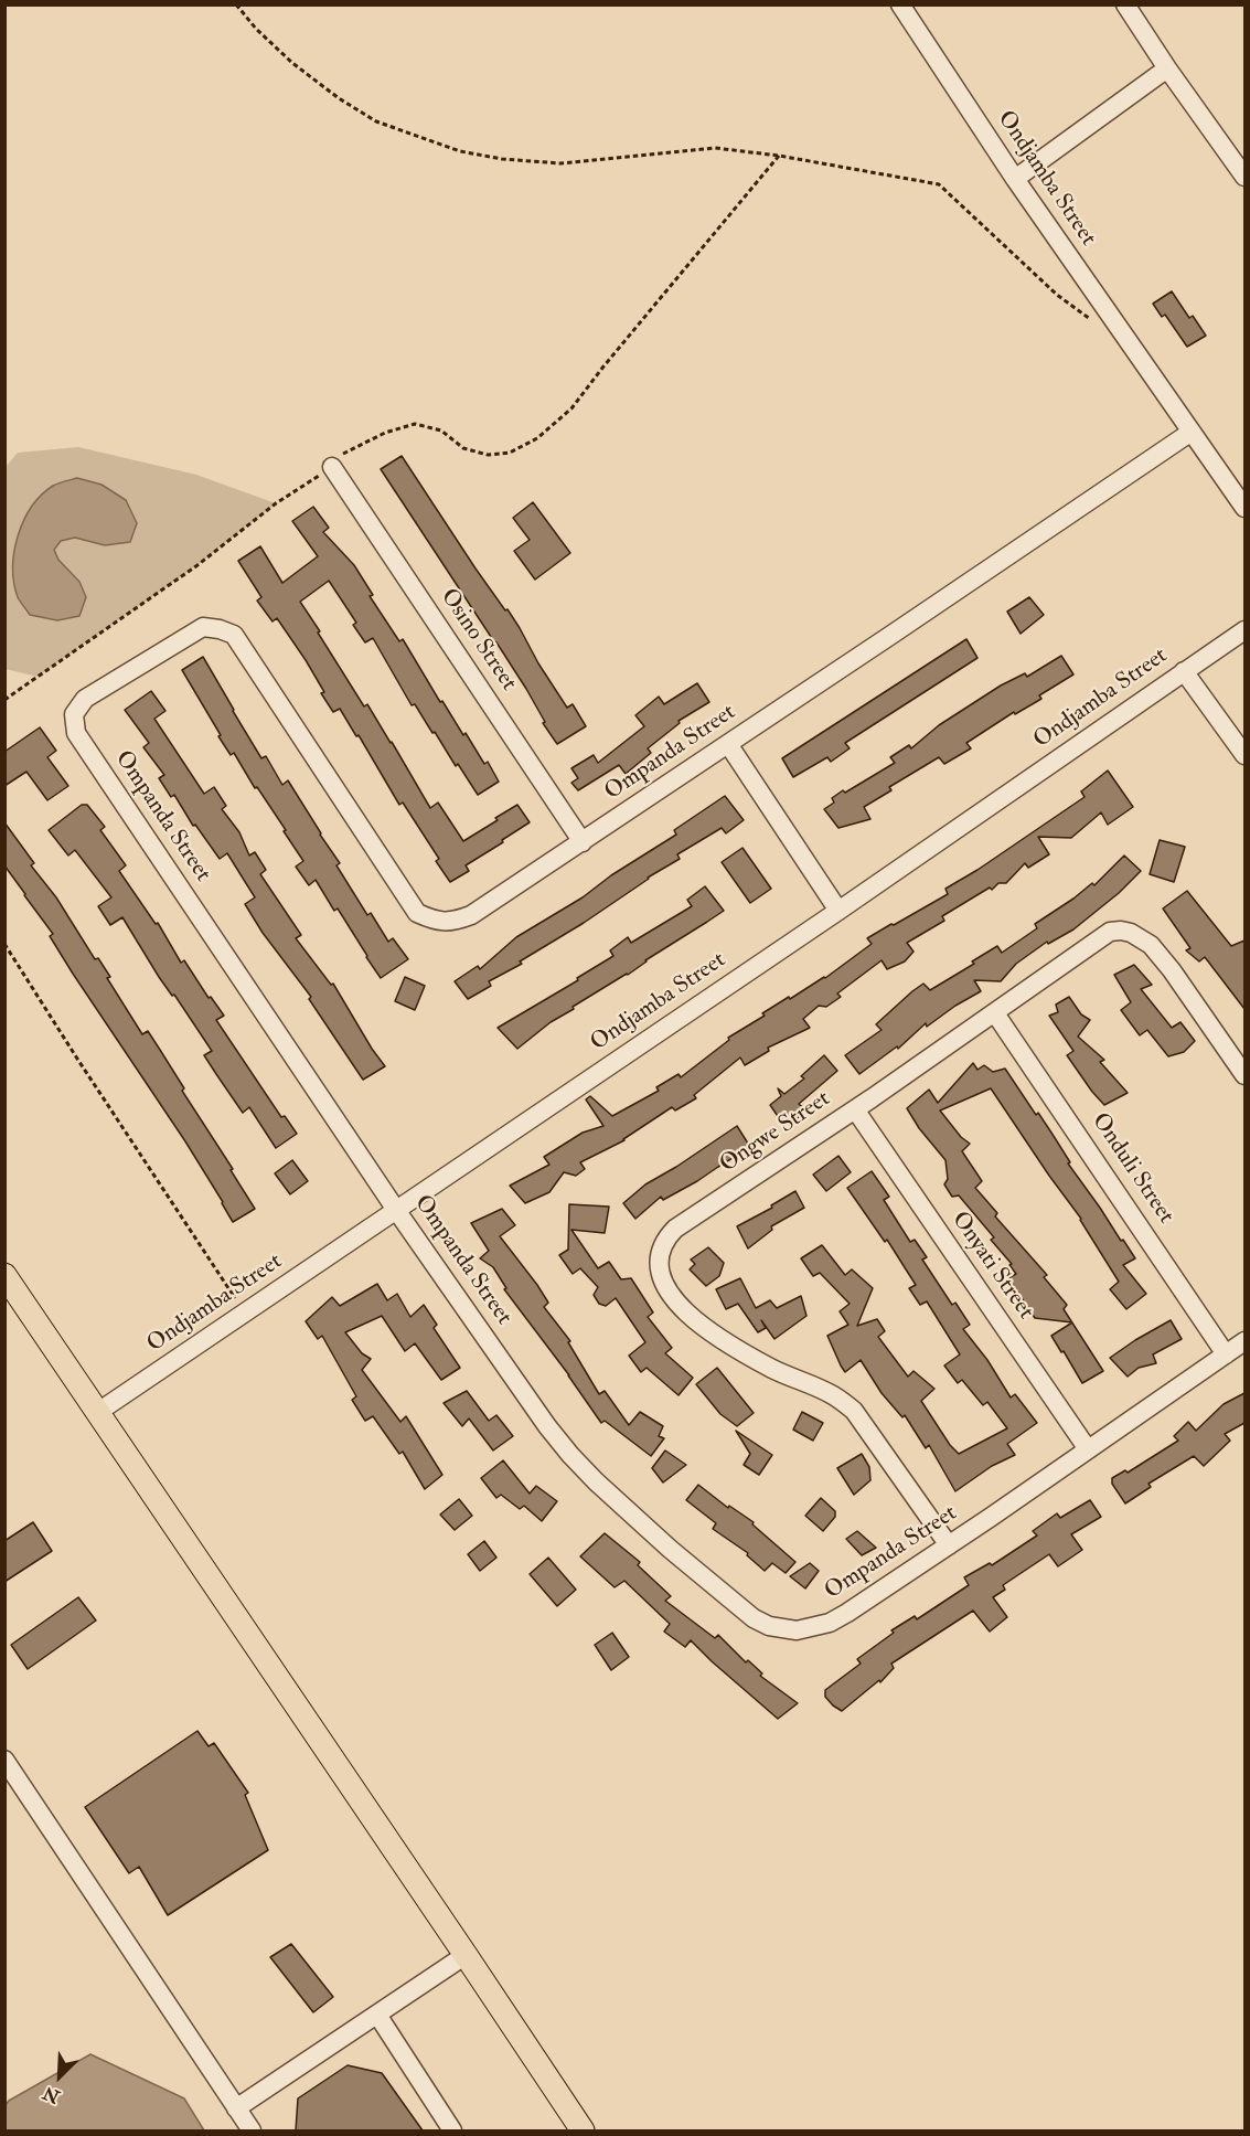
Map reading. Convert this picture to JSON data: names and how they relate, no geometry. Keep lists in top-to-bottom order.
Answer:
{
  "streets": {
    "street": [
      "Ondjamba Street",
      "Osino Street",
      "Ompanda Street",
      "Ongwe Street",
      "Onduli Street",
      "Onyati Street"
    ]
  },
  "crossings": [
    ["Ondjamba Street", "Ompanda Street"],
    ["Osino Street", "Ompanda Street"],
    ["Ompanda Street", "Ongwe Street"],
    ["Ompanda Street", "Onduli Street"],
    ["Ompanda Street", "Onyati Street"],
    ["Ongwe Street", "Onduli Street"],
    ["Ongwe Street", "Onyati Street"]
  ],
  "north": "bottom left"
}
